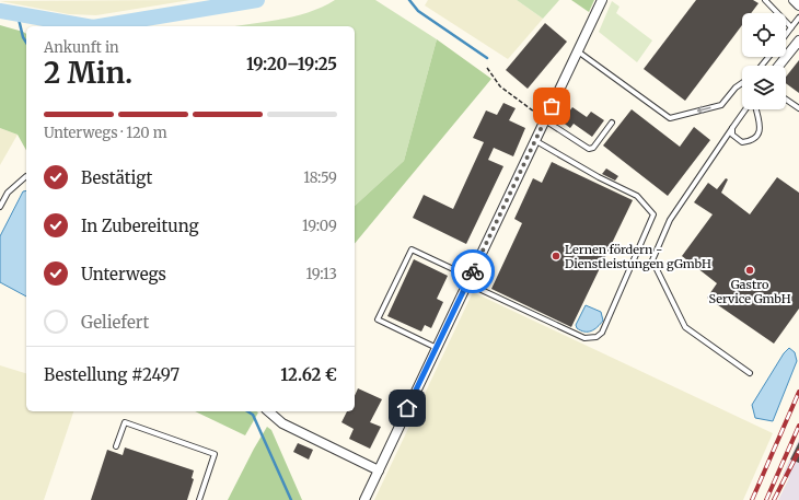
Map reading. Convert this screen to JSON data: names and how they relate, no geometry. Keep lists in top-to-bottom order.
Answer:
{
  "places": ["Lernen fördern - Dienstleistungen gGmbH", "Gastro Service GmbH"],
  "page": {
    "heading": ["2 Min.", "Ankunft in", "19:20–19:25"],
    "panel": ["Bestellung #2497", "12.62 €"],
    "bar": "Unterwegs · 120 m",
    "list": [
      ["Bestätigt", "18:59"],
      ["In Zubereitung", "19:09"],
      ["Unterwegs", "19:13"],
      "Geliefert"
    ]
  }
}
